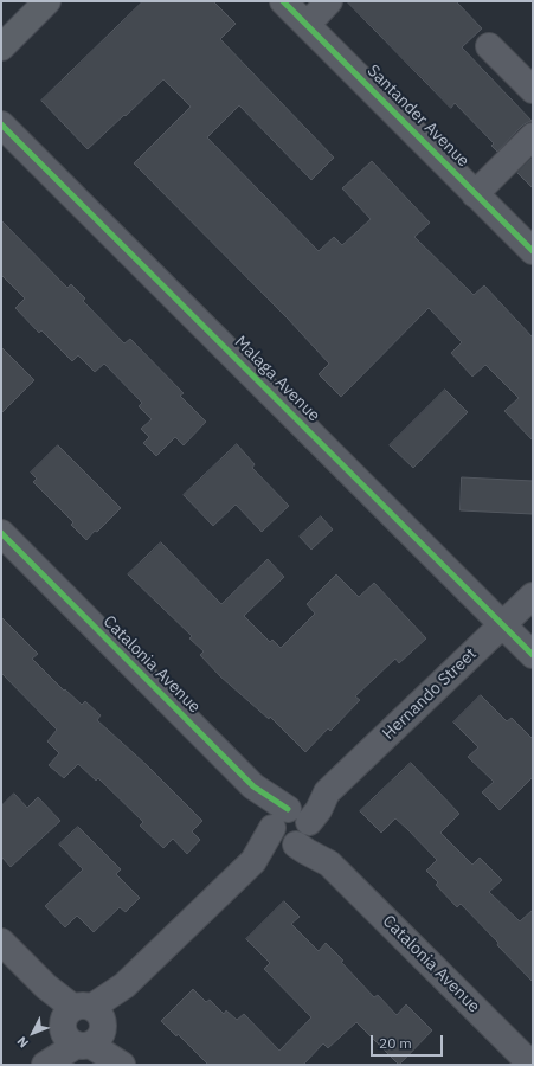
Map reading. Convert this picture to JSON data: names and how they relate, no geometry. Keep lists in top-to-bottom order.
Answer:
{
  "streets": {
    "street": [
      "Santander Avenue",
      "Malaga Avenue",
      "Catalonia Avenue",
      "Hernando Street"
    ]
  },
  "crossings": [
    ["Malaga Avenue", "Hernando Street"],
    ["Catalonia Avenue", "Hernando Street"]
  ],
  "scale_bar": "20 m",
  "north": "bottom left"
}
